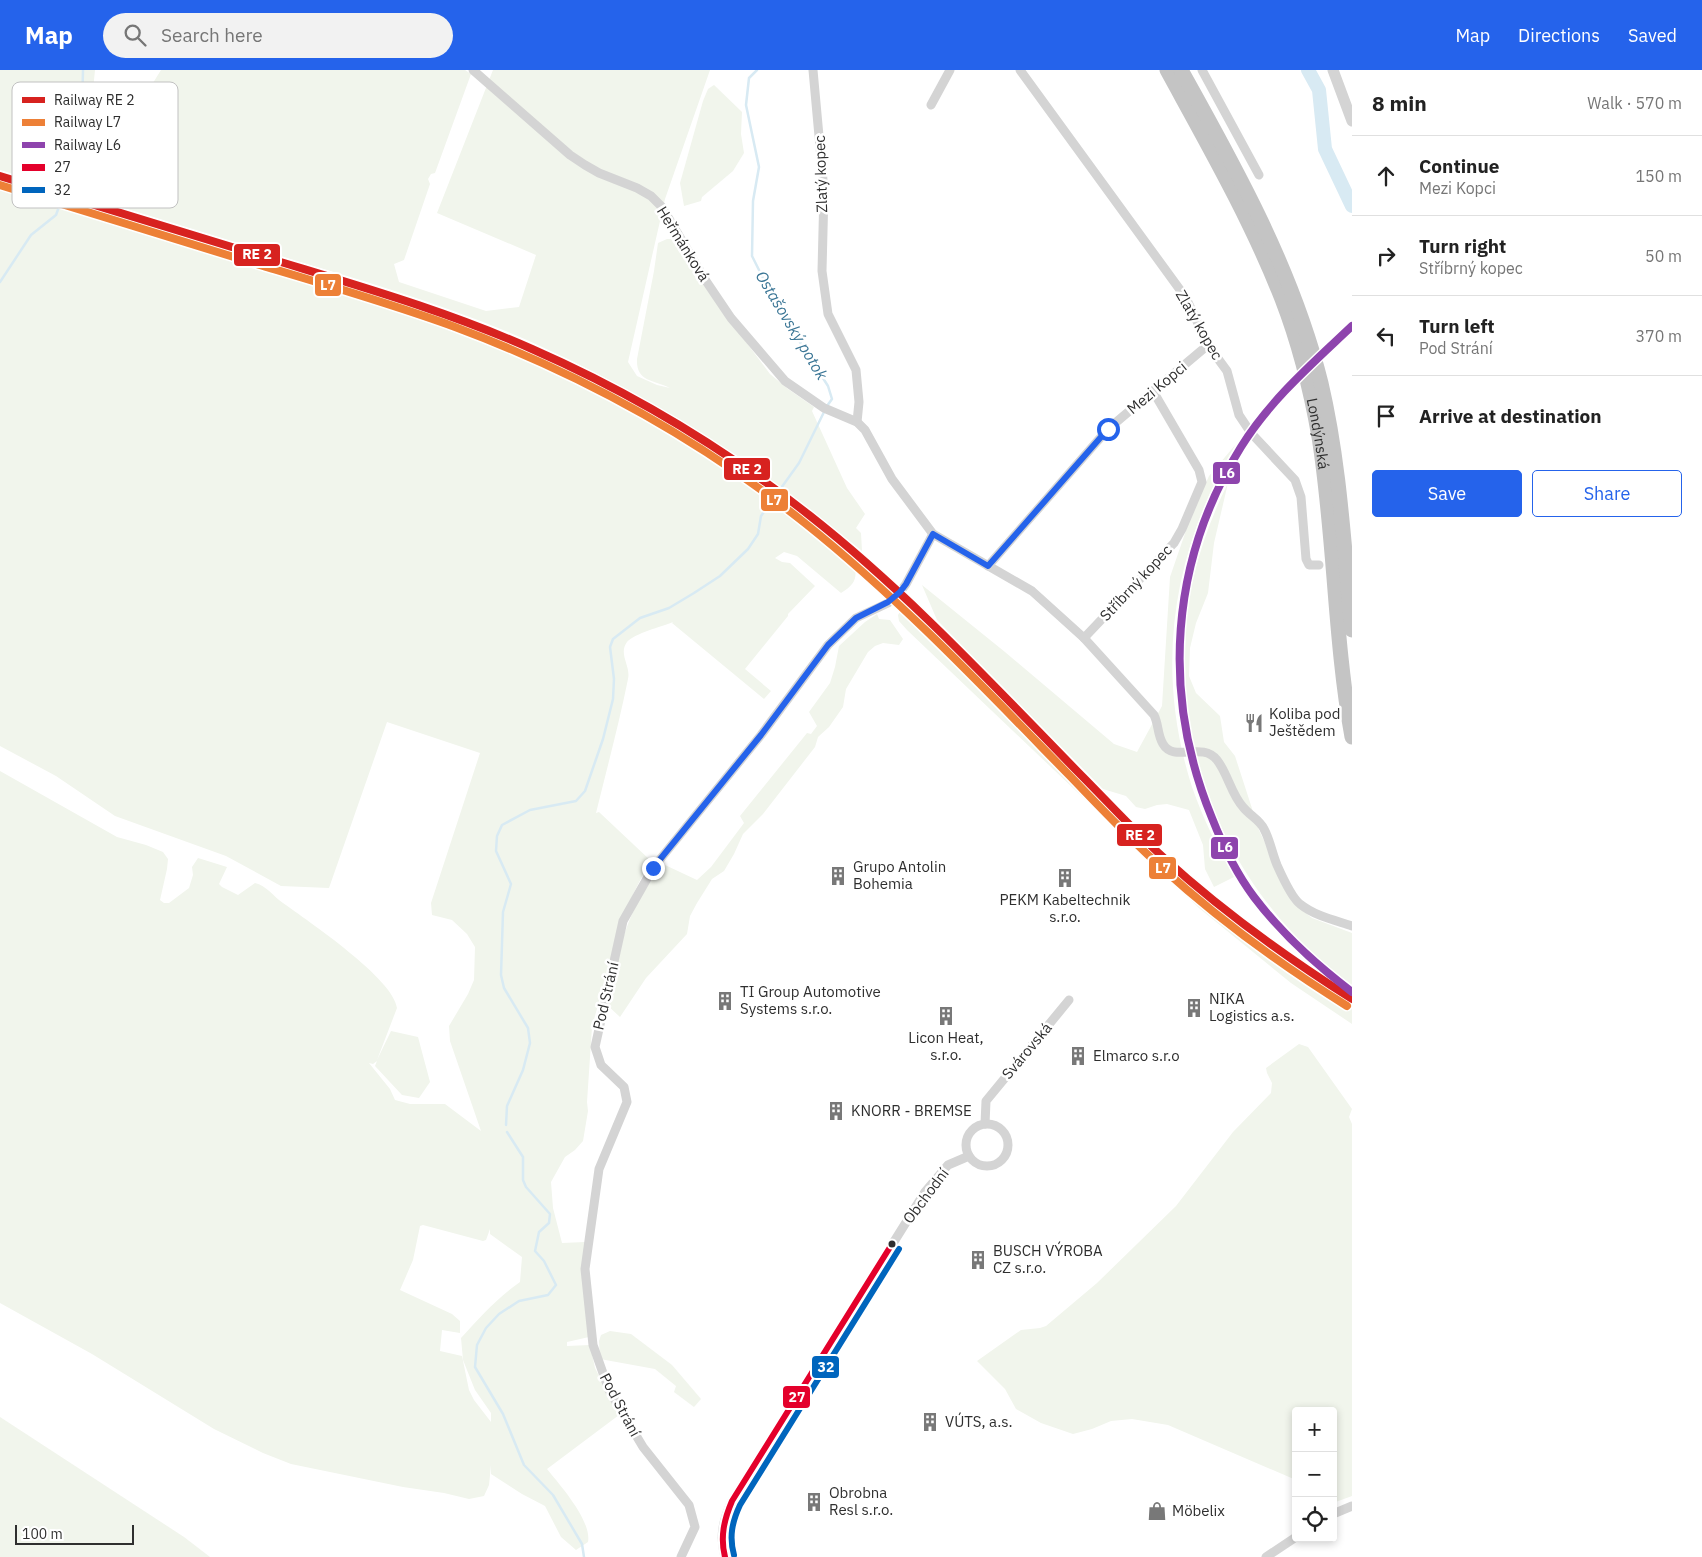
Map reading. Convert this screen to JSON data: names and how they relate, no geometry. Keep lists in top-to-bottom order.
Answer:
{
  "streets": {
    "highway": ["Londýnská"],
    "street": [
      "Zlatý kopec",
      "Heřmánková",
      "Mezi Kopci",
      "Stříbrný kopec",
      "Pod Strání",
      "Svárovská",
      "Obchodní"
    ]
  },
  "crossings": [
    ["Zlatý kopec", "Heřmánková"],
    ["Zlatý kopec", "Mezi Kopci"],
    ["Mezi Kopci", "Stříbrný kopec"],
    ["Svárovská", "Obchodní"]
  ],
  "water": ["Ostašovský potok"],
  "places": {
    "restaurant": ["Koliba pod Ještědem"],
    "building": [
      "Grupo Antolin Bohemia",
      "PEKM Kabeltechnik s.r.o.",
      "TI Group Automotive Systems s.r.o.",
      "NIKA Logistics a.s.",
      "Licon Heat, s.r.o.",
      "Elmarco s.r.o",
      "KNORR - BREMSE",
      "BUSCH VÝROBA CZ s.r.o.",
      "VÚTS, a.s.",
      "Obrobna Resl s.r.o."
    ],
    "shop": ["Möbelix"]
  },
  "lines": [
    "rail line L7",
    "rail line L6",
    "transit line 27",
    "transit line 32"
  ],
  "legend": [
    "Railway RE 2",
    "Railway L7",
    "Railway L6",
    "27",
    "32"
  ],
  "scale_bar": "100 m",
  "page": {
    "header": "Map",
    "search": "Search here",
    "nav": ["Map", "Directions", "Saved"],
    "heading": ["8 min", "Walk · 570 m"],
    "list": [
      ["Continue", "Mezi Kopci", "150 m"],
      ["Turn right", "Stříbrný kopec", "50 m"],
      ["Turn left", "Pod Strání", "370 m"],
      "Arrive at destination"
    ],
    "buttons": ["Save", "Share"],
    "map_buttons": ["+", "−"],
    "scale": "100 m"
  }
}
